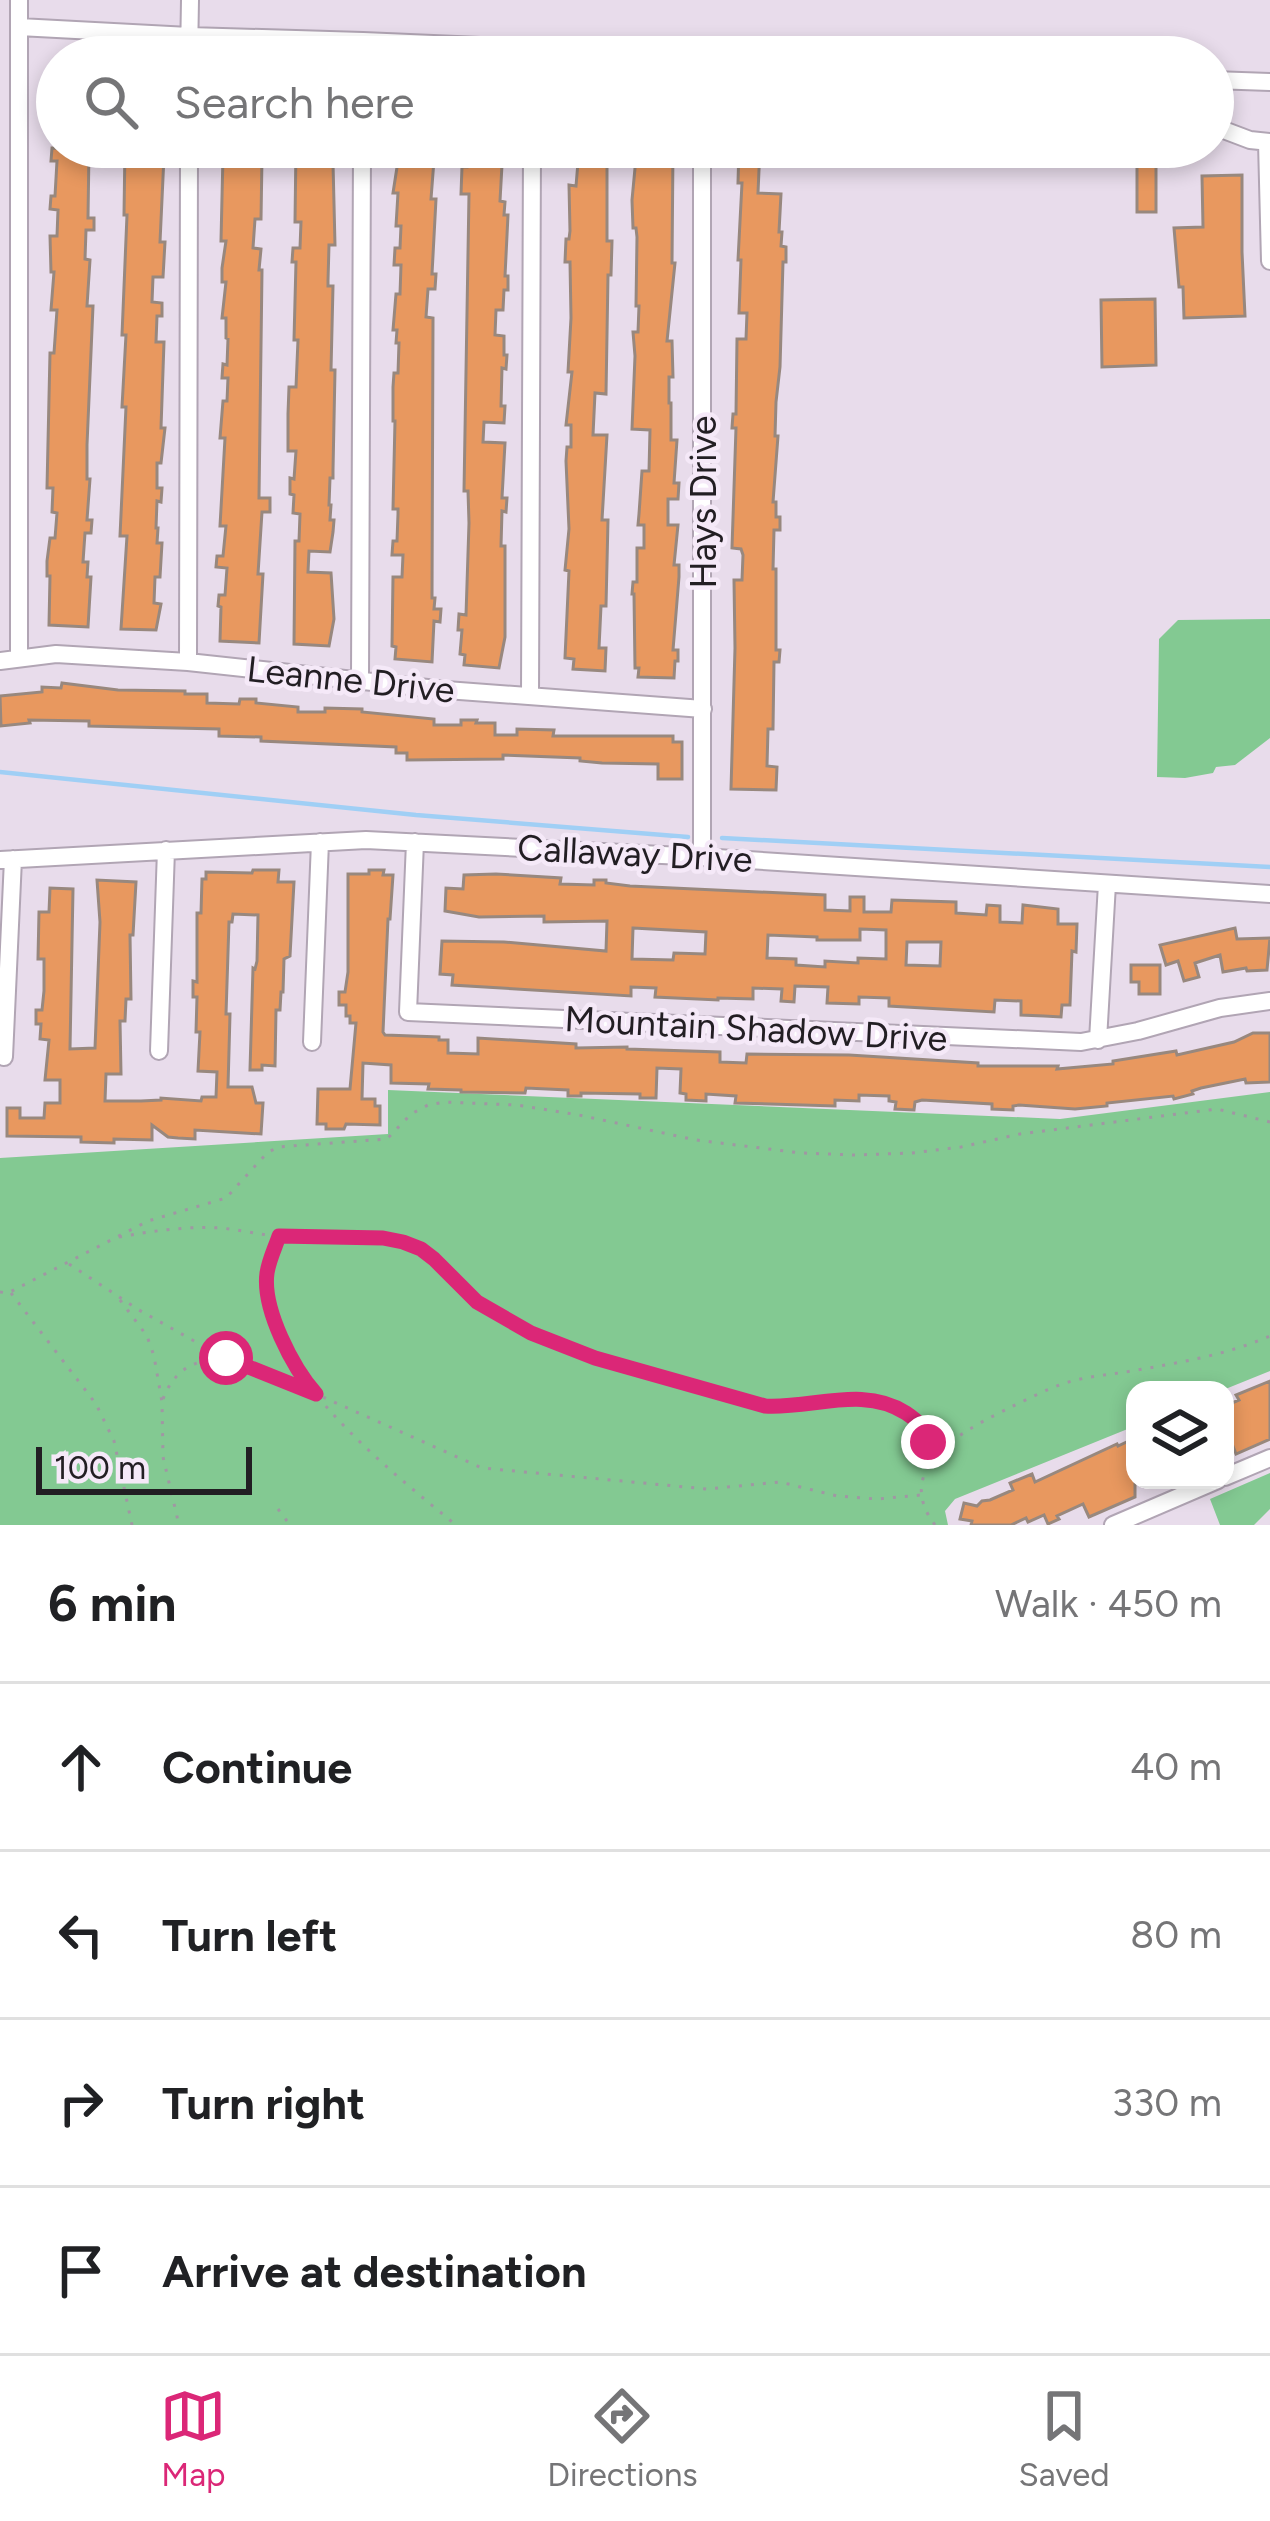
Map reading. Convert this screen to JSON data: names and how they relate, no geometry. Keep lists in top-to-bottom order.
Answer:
{
  "streets": {
    "street": [
      "Hays Drive",
      "Leanne Drive",
      "Callaway Drive",
      "Mountain Shadow Drive"
    ]
  },
  "crossings": [
    ["Hays Drive", "Leanne Drive"],
    ["Hays Drive", "Callaway Drive"],
    ["Callaway Drive", "Mountain Shadow Drive"]
  ],
  "scale_bar": "100 m",
  "page": {
    "search": "Search here",
    "scale": "100 m",
    "heading": ["6 min", "Walk · 450 m"],
    "list": [
      ["Continue", "40 m"],
      ["Turn left", "80 m"],
      ["Turn right", "330 m"],
      "Arrive at destination"
    ],
    "nav": ["Map", "Directions", "Saved"]
  }
}
